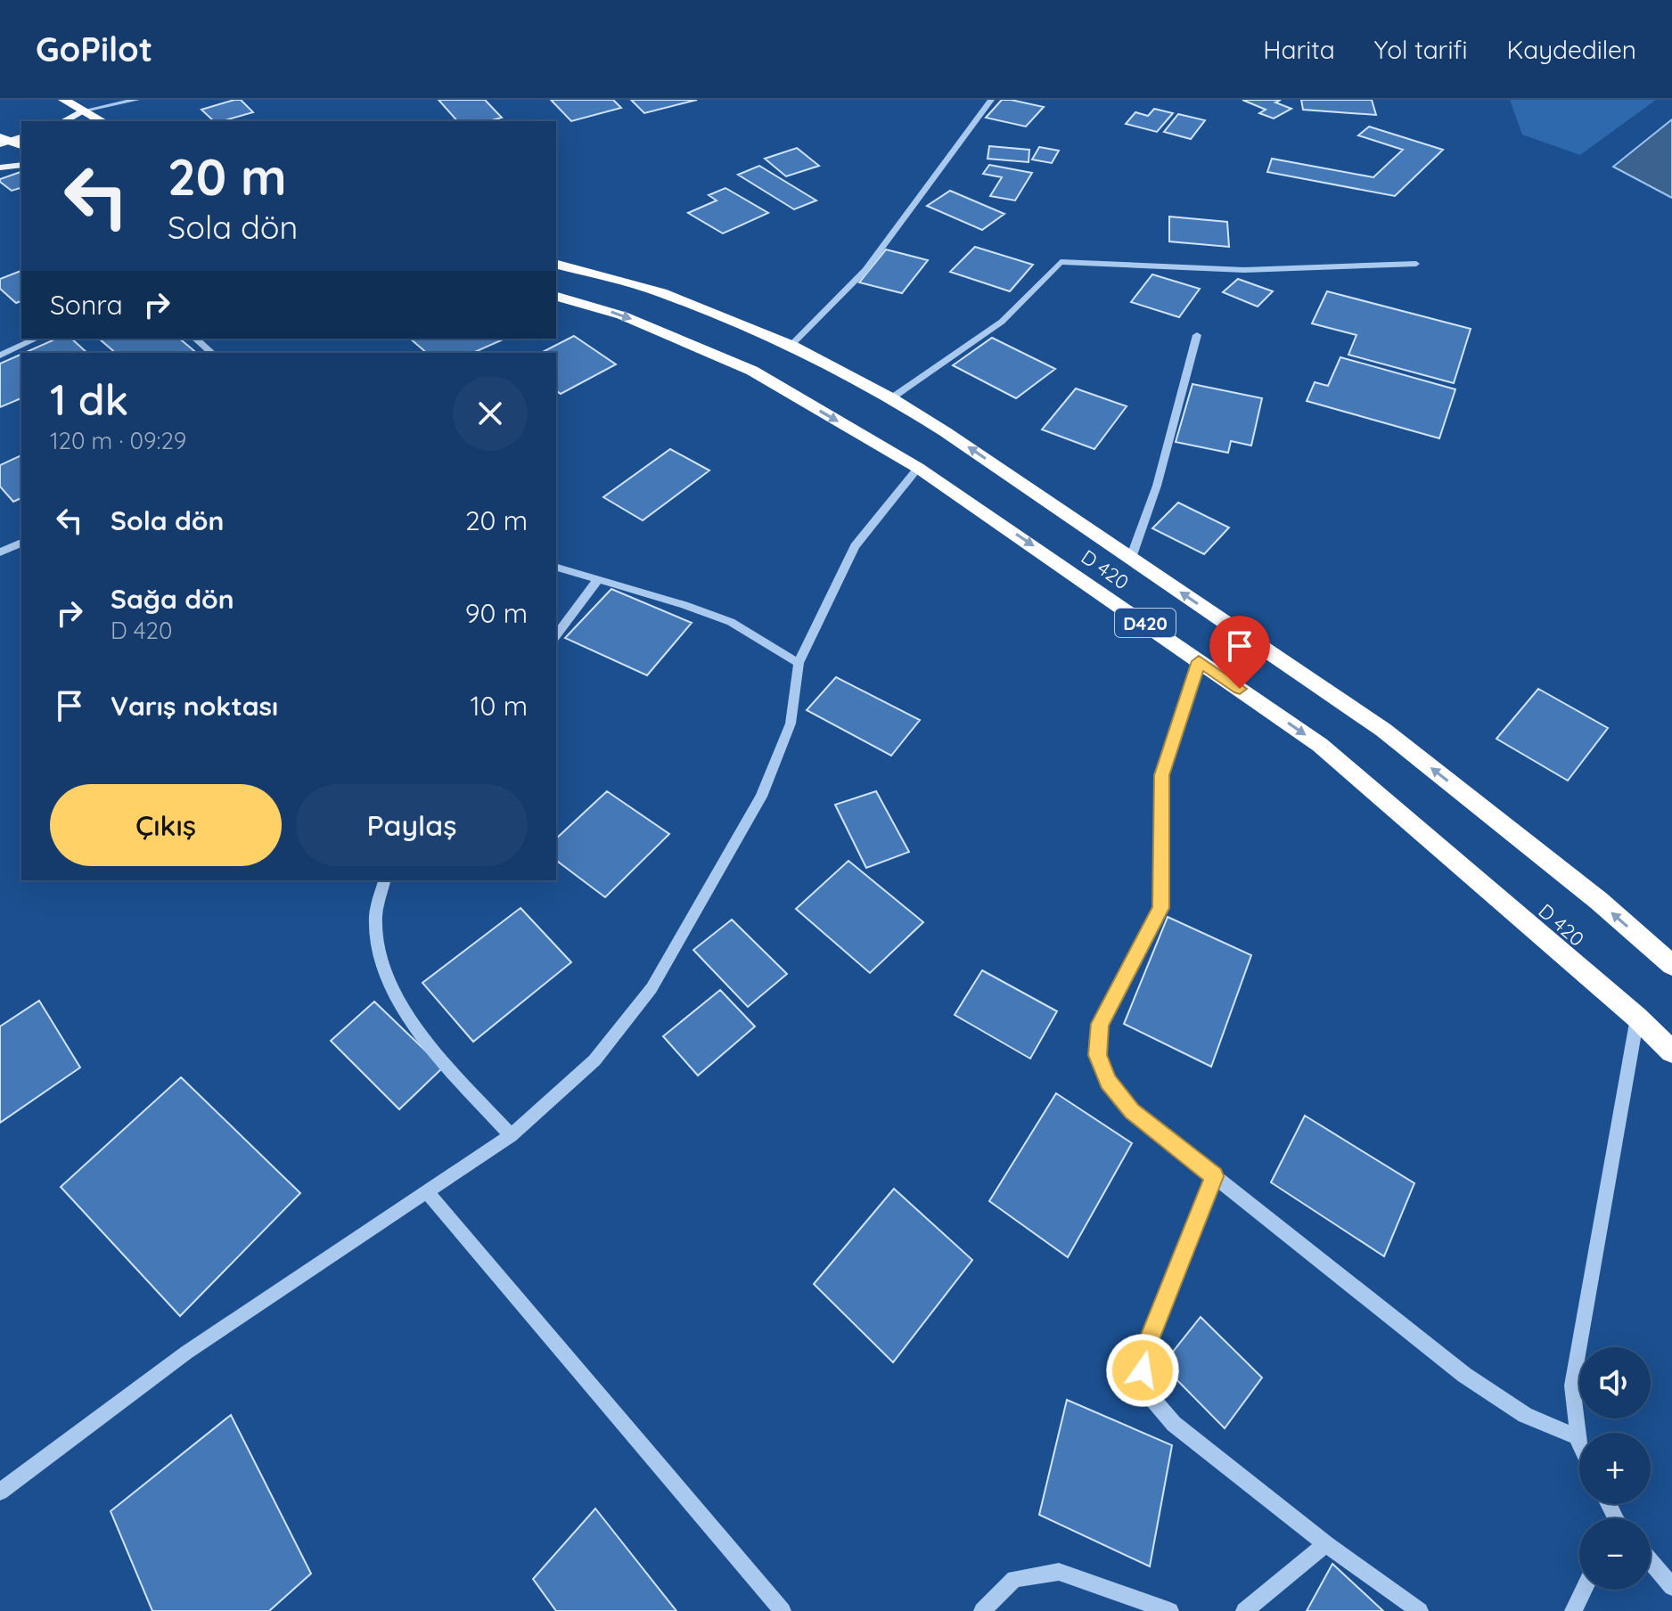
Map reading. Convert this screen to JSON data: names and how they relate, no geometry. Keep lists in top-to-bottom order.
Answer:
{
  "streets": {
    "highway": ["D 420", "D420"]
  },
  "page": {
    "header": "GoPilot",
    "nav": ["Harita", "Yol tarifi", "Kaydedilen"],
    "turn": ["20 m", "Sola dön"],
    "then": "Sonra",
    "heading": ["1 dk", "120 m · 09:29"],
    "list": [
      {
        "name": "Sola dön",
        "value": "20 m"
      },
      {
        "name": "Sağa dön",
        "note": "D 420",
        "value": "90 m"
      },
      {
        "name": "Varış noktası",
        "value": "10 m"
      }
    ],
    "buttons": ["Çıkış", "Paylaş"],
    "map_buttons": ["+", "−"]
  }
}
